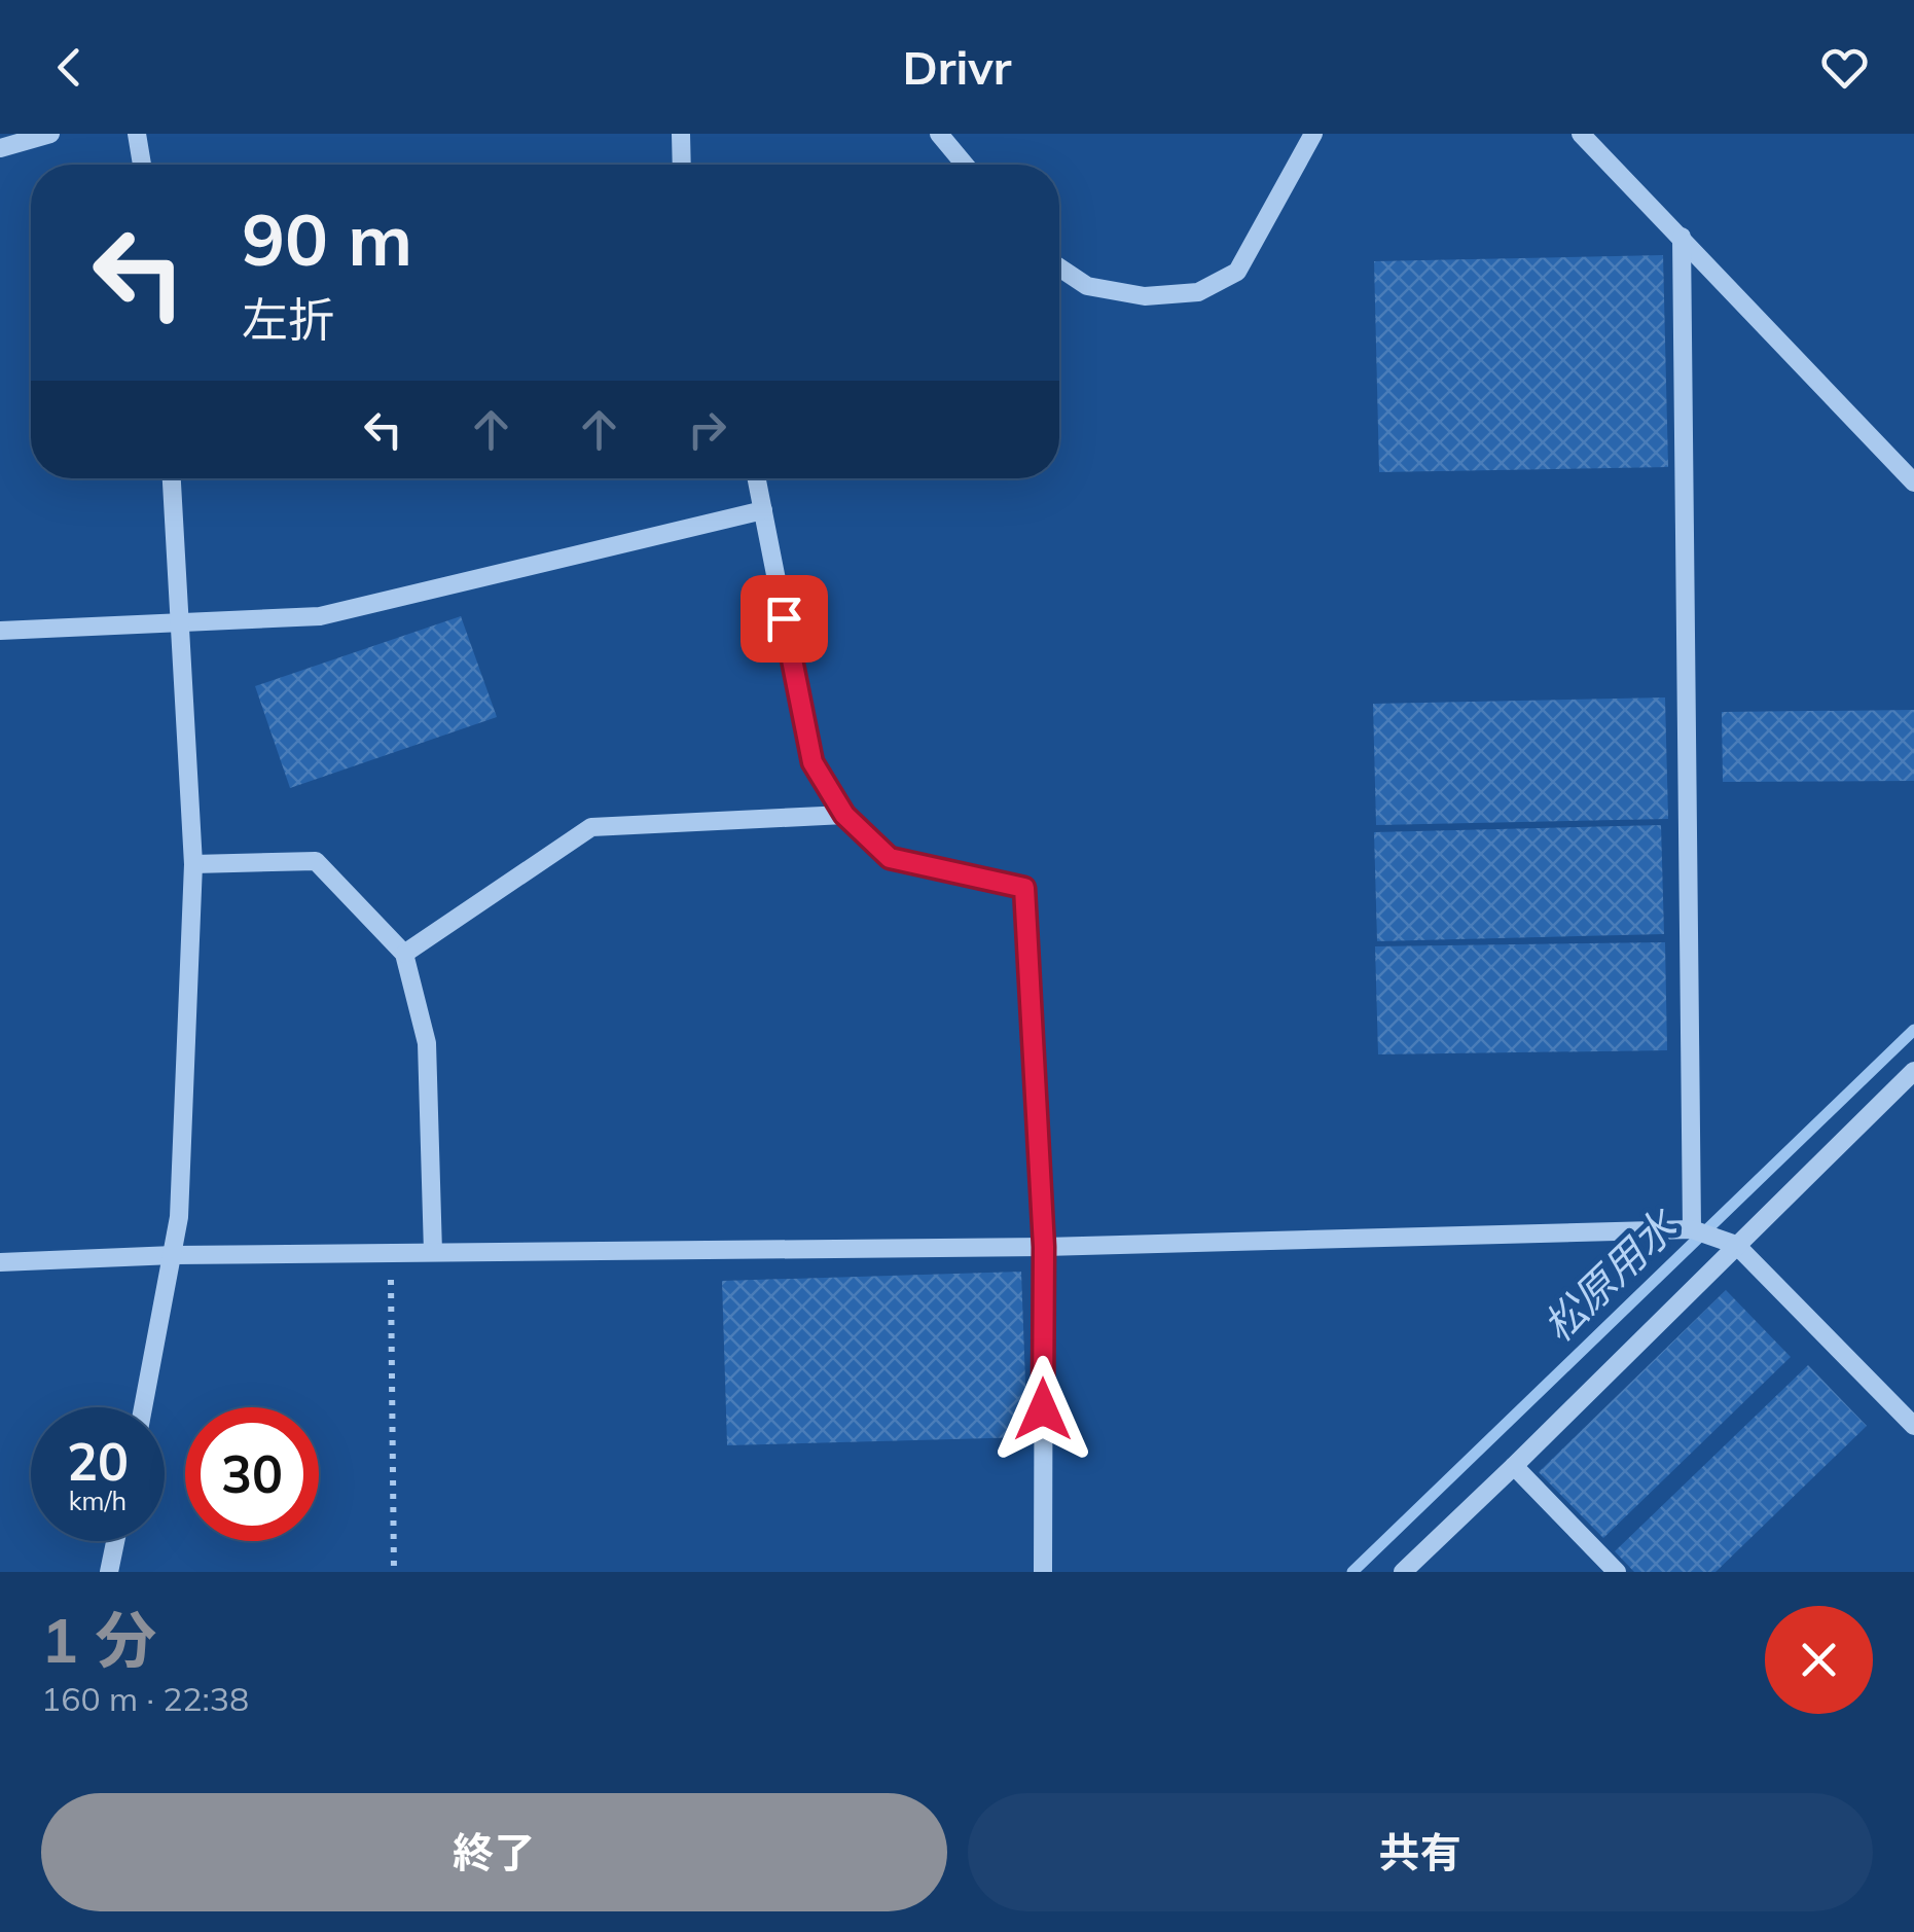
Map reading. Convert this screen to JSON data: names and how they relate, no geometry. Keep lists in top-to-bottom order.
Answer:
{
  "water": ["松原用水"],
  "page": {
    "header": "Drivr",
    "turn": ["90 m", "左折"],
    "speed": "20 km/h",
    "limit": "30",
    "heading": ["1 分", "160 m · 22:38"],
    "buttons": ["終了", "共有"]
  }
}
